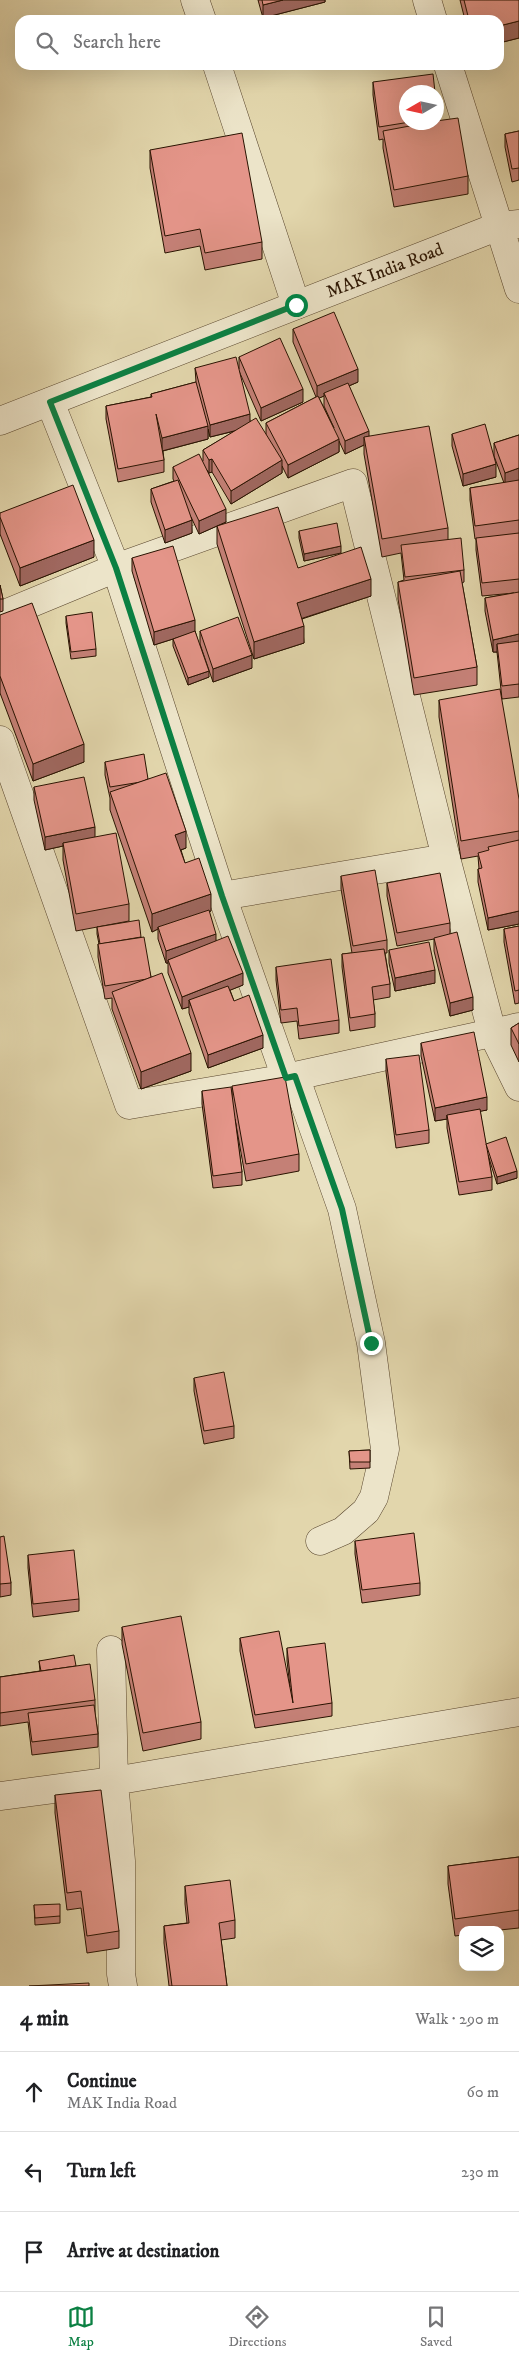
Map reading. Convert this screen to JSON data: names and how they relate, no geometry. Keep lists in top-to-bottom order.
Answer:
{
  "streets": {
    "street": ["MAK India Road"]
  },
  "north": "left",
  "page": {
    "search": "Search here",
    "heading": ["4 min", "Walk · 290 m"],
    "list": [
      ["Continue", "MAK India Road", "60 m"],
      ["Turn left", "230 m"],
      "Arrive at destination"
    ],
    "nav": ["Map", "Directions", "Saved"]
  }
}
